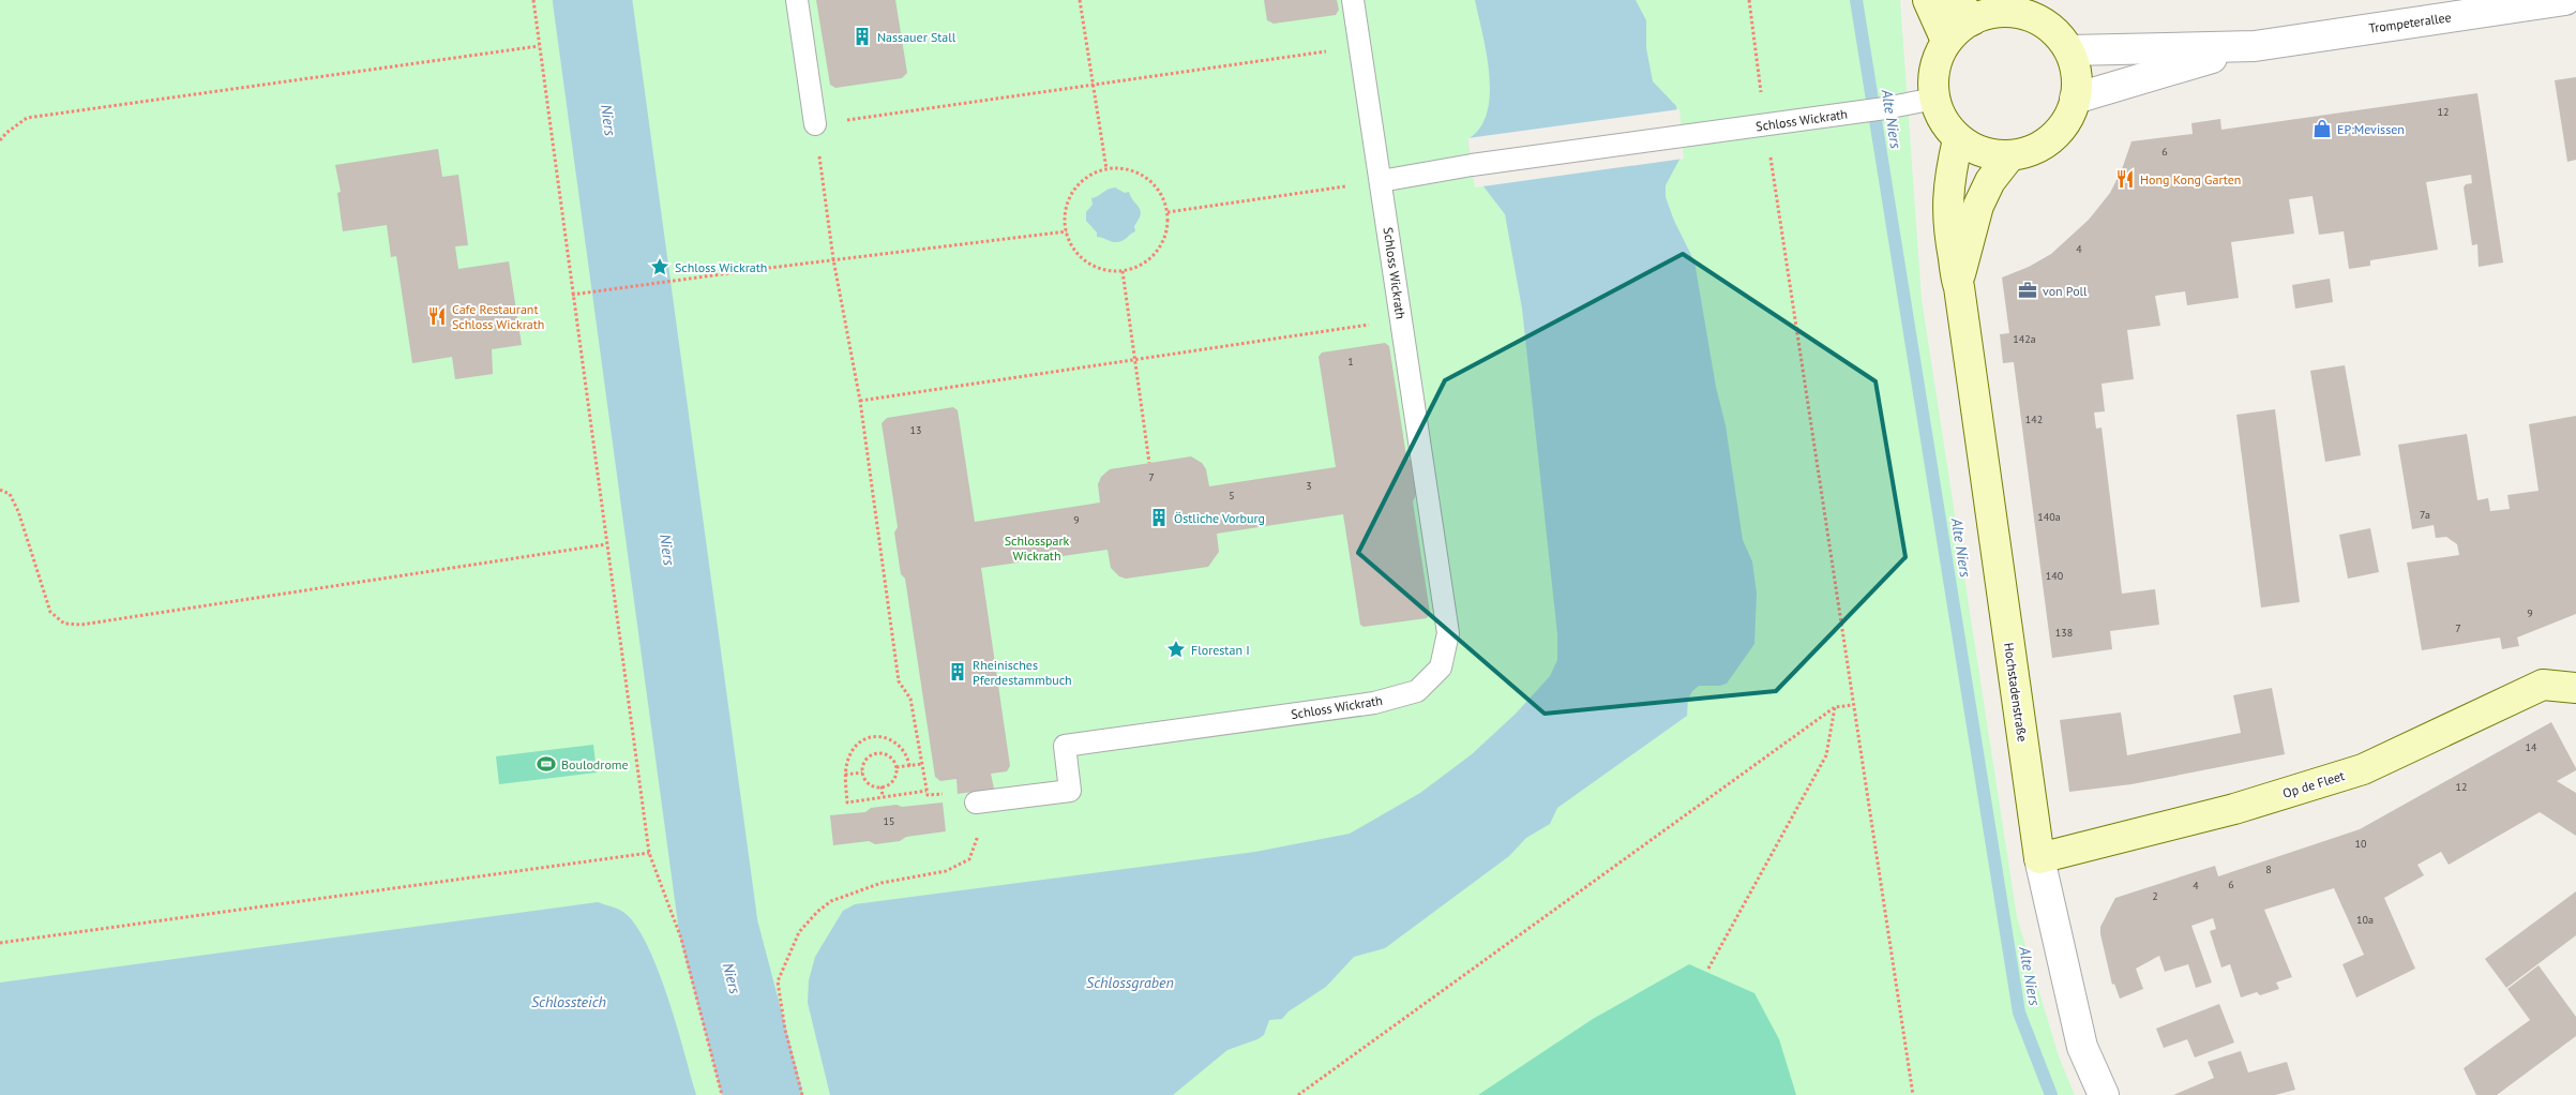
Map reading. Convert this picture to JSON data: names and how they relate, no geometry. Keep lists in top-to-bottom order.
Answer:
{
  "streets": {
    "main road": ["Hochstadenstraße", "Op de Fleet"],
    "street": ["Trompeterallee"],
    "lane": ["Schloss Wickrath"]
  },
  "crossings": [
    ["Trompeterallee", "Schloss Wickrath"],
    ["Trompeterallee", "Hochstadenstraße"],
    ["Schloss Wickrath", "Hochstadenstraße"],
    ["Hochstadenstraße", "Op de Fleet"]
  ],
  "water": [
    "Alte Niers",
    "Niers",
    "Schlossgraben",
    "Schlossteich"
  ],
  "parks": ["Schlosspark Wickrath"],
  "places": {
    "building": ["Nassauer Stall", "Östliche Vorburg", "Rheinisches Pferdestammbuch"],
    "shop": ["EP:Mevissen"],
    "restaurant": ["Hong Kong Garten", "Cafe Restaurant Schloss Wickrath"],
    "place": ["Schloss Wickrath", "Florestan I"],
    "office": ["von Poll"],
    "sports": ["Boulodrome"]
  },
  "house_numbers": [
    "12",
    "6",
    "4",
    "142a",
    "1",
    "142",
    "13",
    "7",
    "3",
    "5",
    "7a",
    "140a",
    "9",
    "140",
    "9",
    "7",
    "138",
    "14",
    "12",
    "15",
    "10",
    "8",
    "6",
    "4",
    "2",
    "10a"
  ]
}
